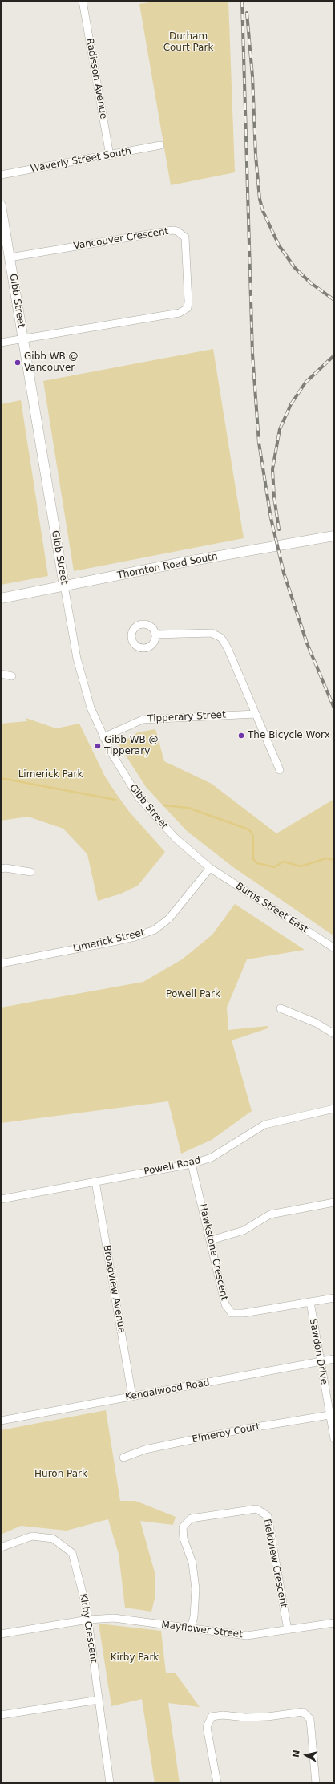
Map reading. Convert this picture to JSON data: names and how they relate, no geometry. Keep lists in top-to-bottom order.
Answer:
{
  "streets": {
    "main road": ["Gibb Street", "Thornton Road South"],
    "street": [
      "Radisson Avenue",
      "Waverly Street South",
      "Vancouver Crescent",
      "Tipperary Street",
      "Burns Street East",
      "Limerick Street",
      "Powell Road",
      "Hawkstone Crescent",
      "Broadview Avenue",
      "Sawdon Drive",
      "Kendalwood Road",
      "Elmeroy Court",
      "Fieldview Crescent",
      "Kirby Crescent",
      "Mayflower Street"
    ]
  },
  "crossings": [
    ["Radisson Avenue", "Waverly Street South"],
    ["Vancouver Crescent", "Gibb Street"],
    ["Gibb Street", "Thornton Road South"],
    ["Gibb Street", "Tipperary Street"],
    ["Gibb Street", "Burns Street East"],
    ["Gibb Street", "Limerick Street"],
    ["Burns Street East", "Limerick Street"],
    ["Powell Road", "Hawkstone Crescent"],
    ["Powell Road", "Broadview Avenue"],
    ["Hawkstone Crescent", "Sawdon Drive"],
    ["Broadview Avenue", "Kendalwood Road"],
    ["Sawdon Drive", "Kendalwood Road"],
    ["Sawdon Drive", "Elmeroy Court"],
    ["Fieldview Crescent", "Mayflower Street"],
    ["Kirby Crescent", "Mayflower Street"]
  ],
  "parks": [
    "Durham Court Park",
    "Limerick Park",
    "Powell Park",
    "Huron Park",
    "Kirby Park"
  ],
  "places": ["Gibb WB @ Vancouver", "The Bicycle Worx", "Gibb WB @ Tipperary"],
  "north": "left"
}
